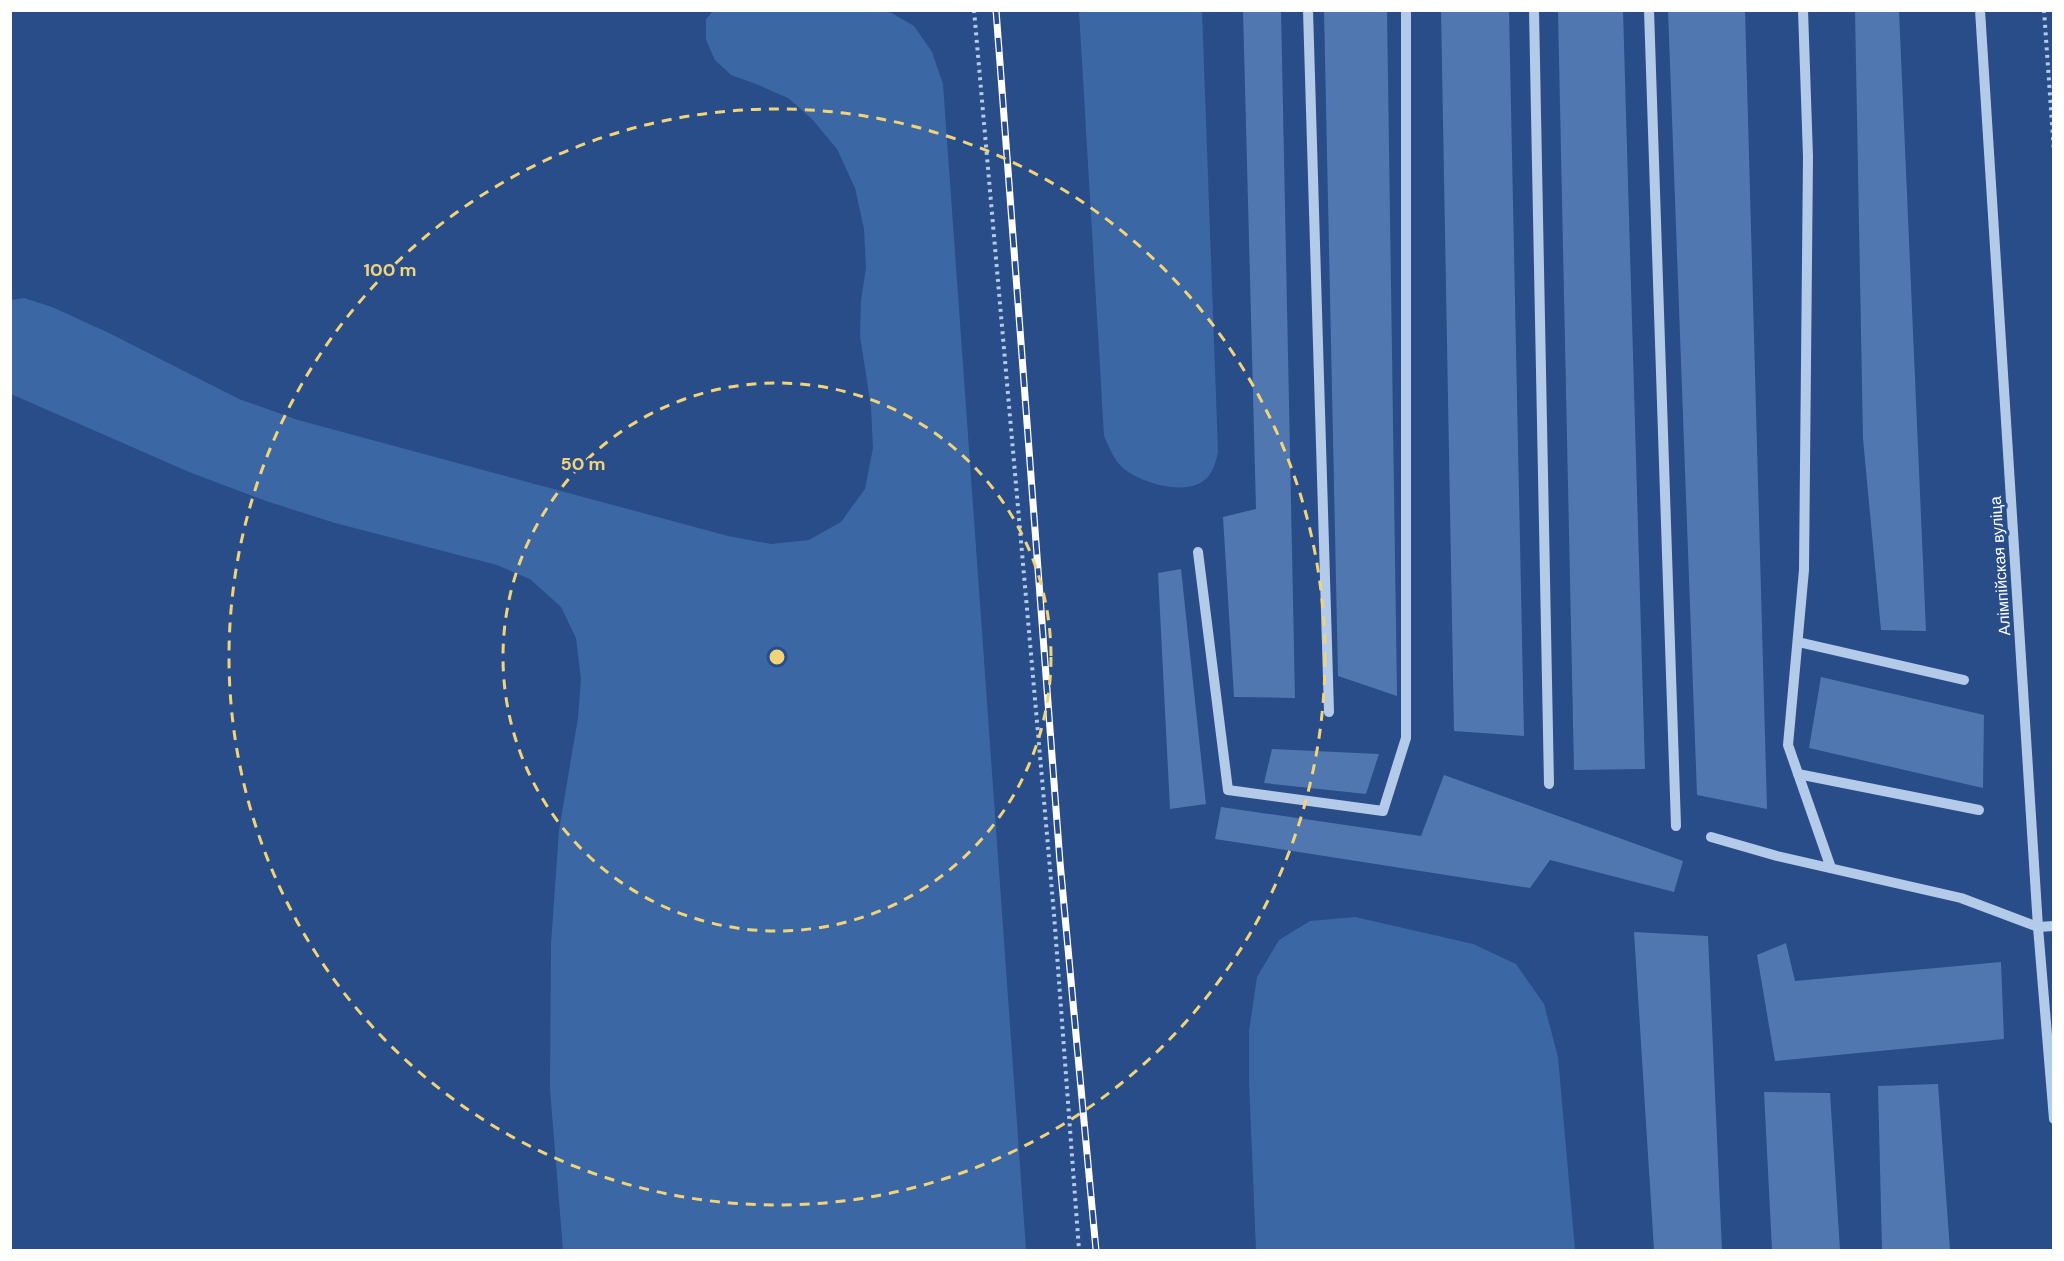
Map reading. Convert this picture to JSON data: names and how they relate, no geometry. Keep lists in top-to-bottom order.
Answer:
{
  "streets": {
    "street": ["Алімпійская вуліца"]
  },
  "rings": ["100 m", "50 m"]
}
